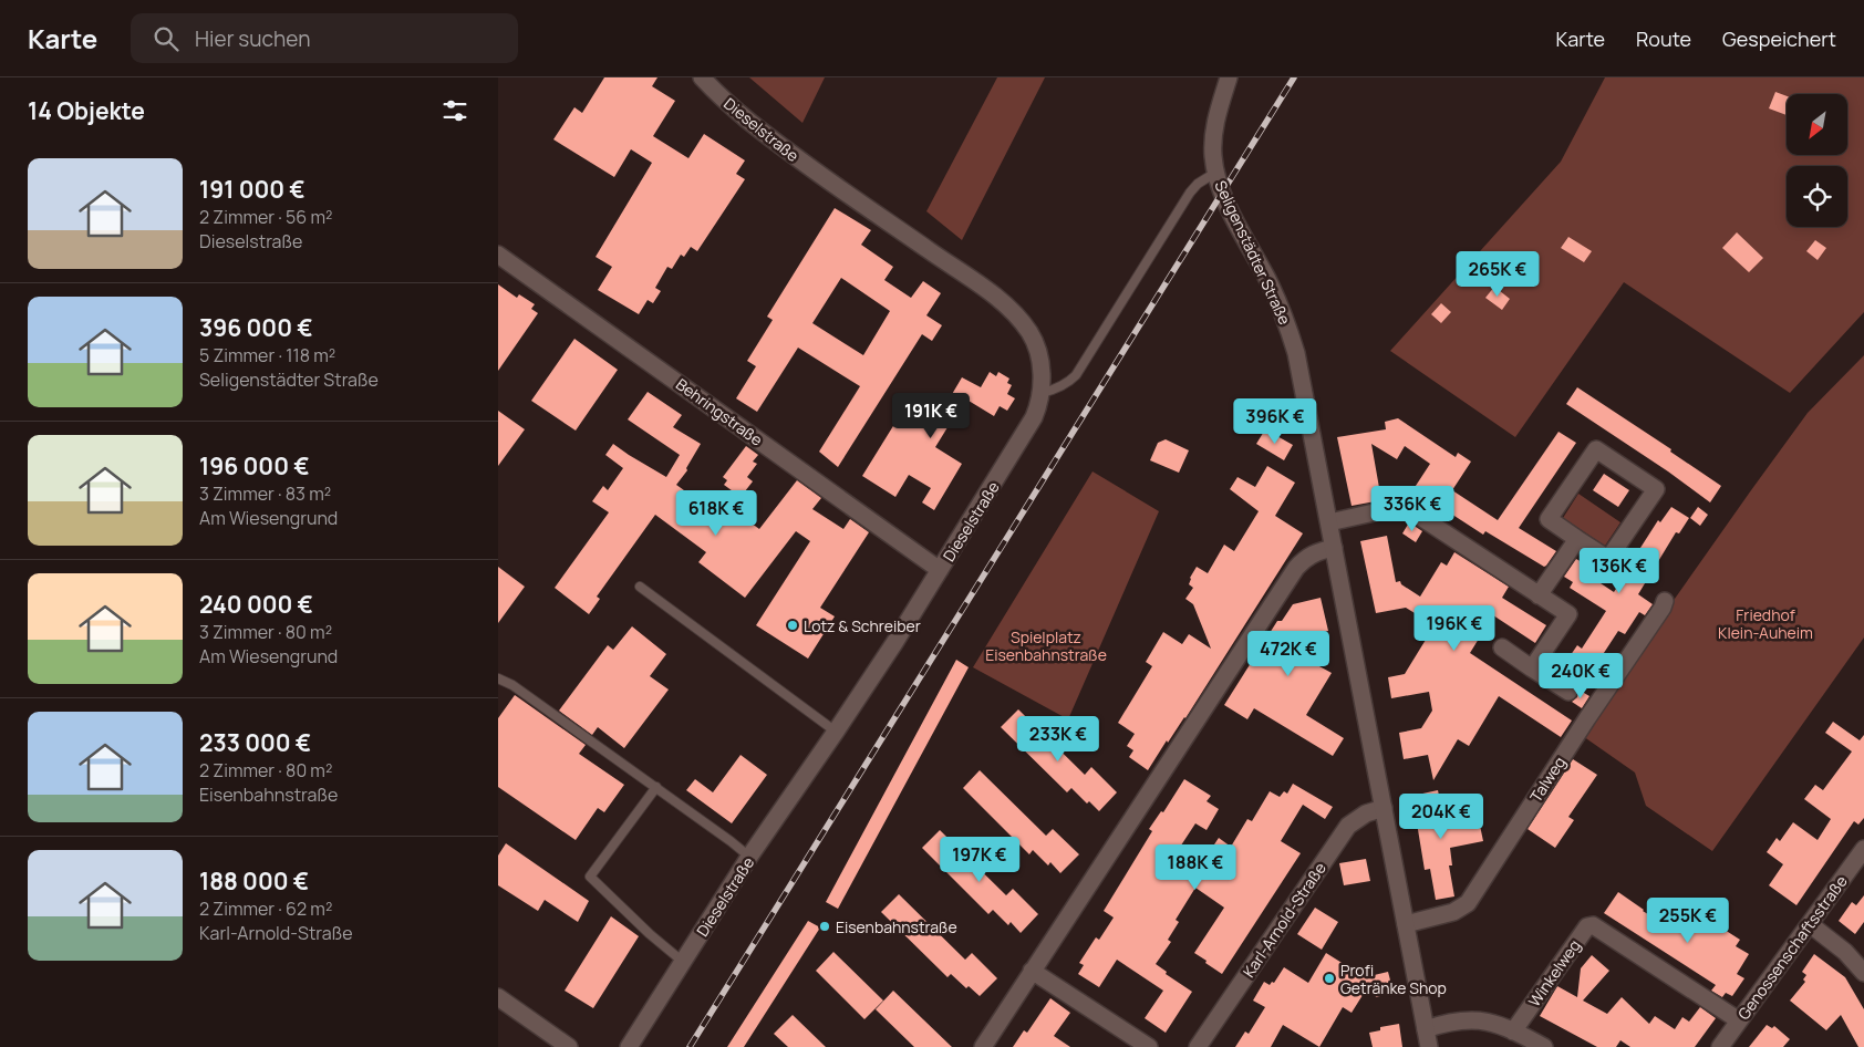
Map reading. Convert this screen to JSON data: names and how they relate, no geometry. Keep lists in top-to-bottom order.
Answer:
{
  "streets": {
    "street": [
      "Dieselstraße",
      "Seligenstädter Straße",
      "Behringstraße",
      "Talweg",
      "Karl-Arnold-Straße",
      "Genossenschaftsstraße",
      "Winkelweg"
    ]
  },
  "crossings": [
    ["Dieselstraße", "Behringstraße"],
    ["Seligenstädter Straße", "Talweg"],
    ["Seligenstädter Straße", "Karl-Arnold-Straße"],
    ["Genossenschaftsstraße", "Winkelweg"]
  ],
  "parks": ["Friedhof Klein-Auheim", "Spielplatz Eisenbahnstraße"],
  "places": ["Lotz & Schreiber", "Eisenbahnstraße", "Profi Getränke Shop"],
  "north": "bottom left",
  "page": {
    "header": "Karte",
    "search": "Hier suchen",
    "nav": ["Karte", "Route", "Gespeichert"],
    "heading": "14 Objekte",
    "list": [
      {
        "name": "191 000 €",
        "note": "2 Zimmer · 56 m² · Dieselstraße"
      },
      {
        "name": "396 000 €",
        "note": "5 Zimmer · 118 m² · Seligenstädter Straße"
      },
      {
        "name": "196 000 €",
        "note": "3 Zimmer · 83 m² · Am Wiesengrund"
      },
      {
        "name": "240 000 €",
        "note": "3 Zimmer · 80 m² · Am Wiesengrund"
      },
      {
        "name": "233 000 €",
        "note": "2 Zimmer · 80 m² · Eisenbahnstraße"
      },
      {
        "name": "188 000 €",
        "note": "2 Zimmer · 62 m² · Karl-Arnold-Straße"
      }
    ],
    "price": [
      "265K €",
      "191K €",
      "396K €",
      "336K €",
      "618K €",
      "136K €",
      "196K €",
      "472K €",
      "240K €",
      "233K €",
      "204K €",
      "197K €",
      "188K €",
      "255K €"
    ]
  }
}
